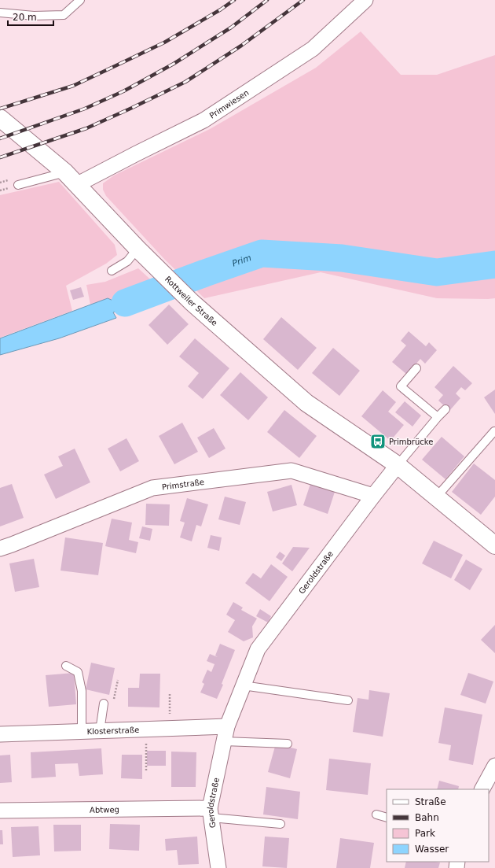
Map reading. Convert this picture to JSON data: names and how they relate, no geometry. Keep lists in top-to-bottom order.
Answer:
{
  "streets": {
    "street": [
      "Primwiesen",
      "Rottweiler Straße",
      "Primstraße",
      "Geroldstraße",
      "Klosterstraße",
      "Abtweg"
    ]
  },
  "crossings": [
    ["Primwiesen", "Rottweiler Straße"],
    ["Rottweiler Straße", "Geroldstraße"],
    ["Primstraße", "Geroldstraße"],
    ["Geroldstraße", "Klosterstraße"],
    ["Geroldstraße", "Abtweg"]
  ],
  "water": ["Prim"],
  "places": {
    "bus stop": ["Primbrücke"]
  },
  "legend": [
    "Straße",
    "Bahn",
    "Park",
    "Wasser"
  ],
  "scale_bar": "20 m"
}
